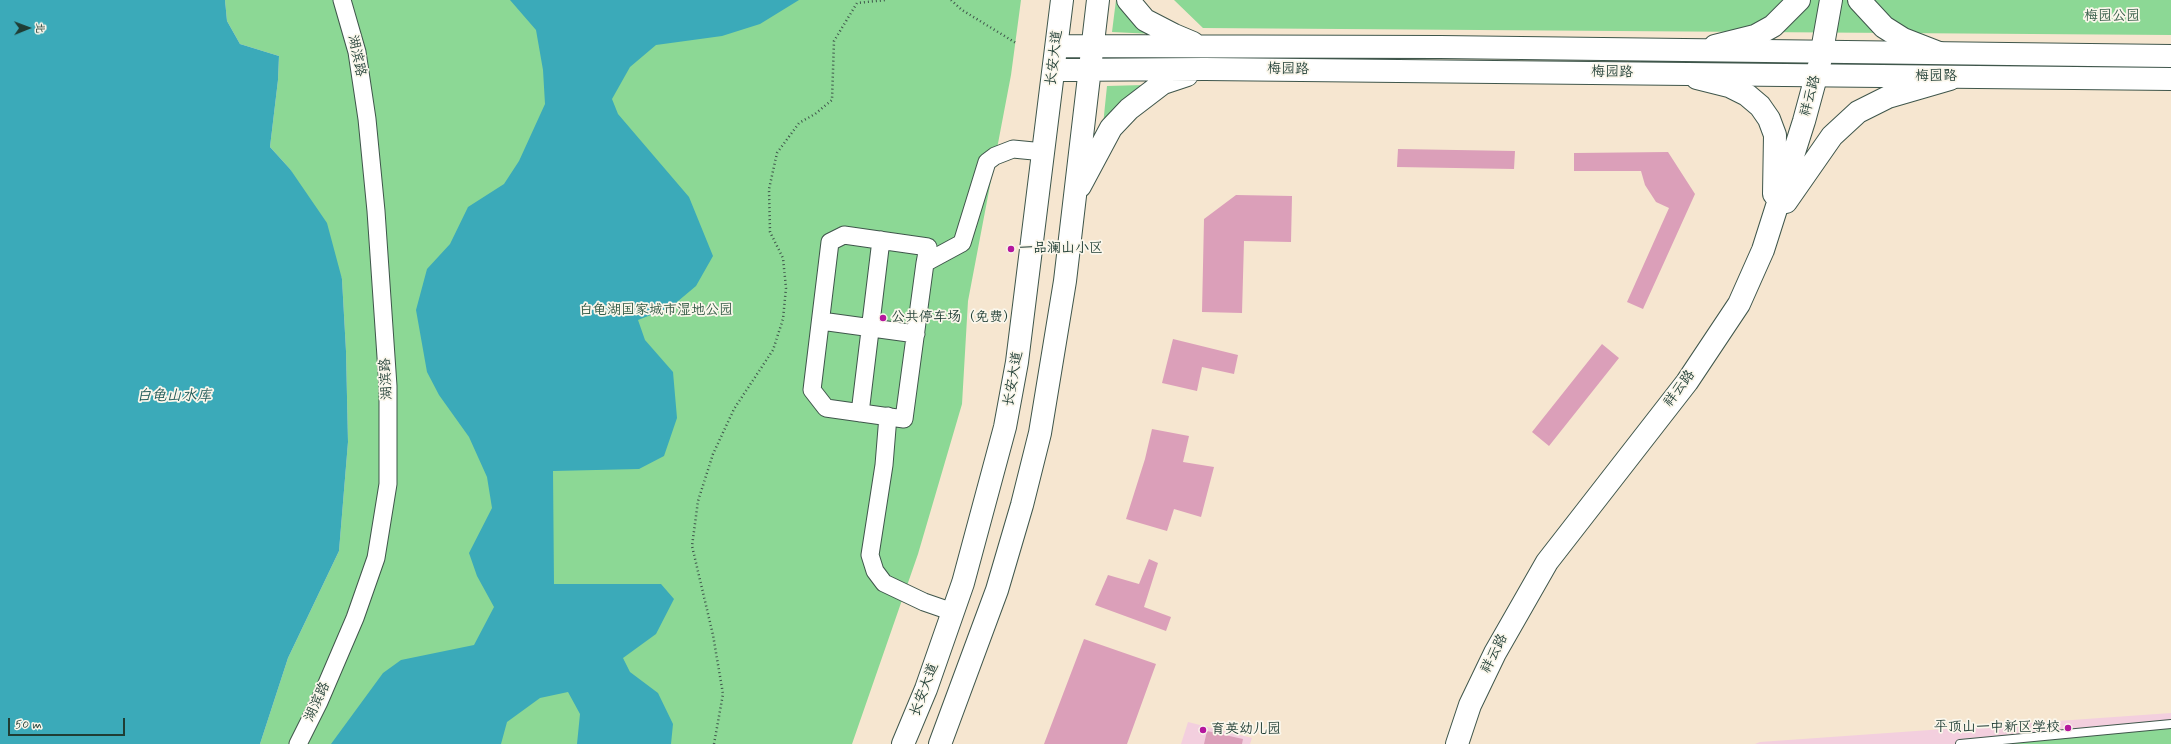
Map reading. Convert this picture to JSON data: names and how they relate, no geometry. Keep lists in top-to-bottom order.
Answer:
{
  "streets": {
    "main road": ["长安大道", "梅园路", "祥云路"],
    "street": ["湖滨路"]
  },
  "crossings": [
    ["长安大道", "梅园路"],
    ["梅园路", "祥云路"]
  ],
  "water": ["白龟山水库"],
  "parks": ["梅园公园", "白龟湖国家城市湿地公园"],
  "places": [
    "一品澜山小区",
    "公共停车场（免费）",
    "平顶山一中新区学校",
    "育英幼儿园"
  ],
  "scale_bar": "50 m",
  "north": "right"
}
